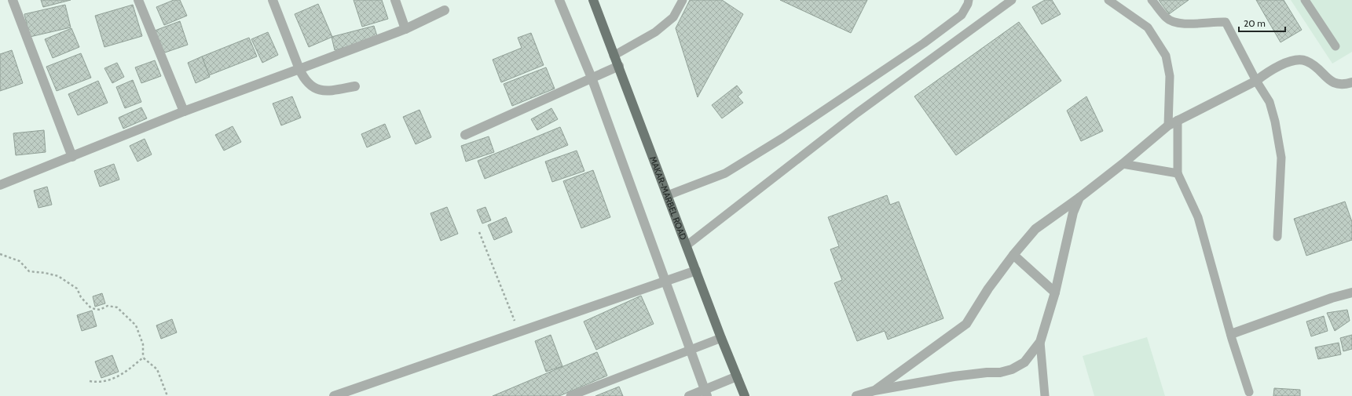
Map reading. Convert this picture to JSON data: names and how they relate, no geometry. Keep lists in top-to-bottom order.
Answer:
{
  "streets": {
    "main road": ["MAKAR-MARBEL ROAD"]
  },
  "scale_bar": "20 m"
}
